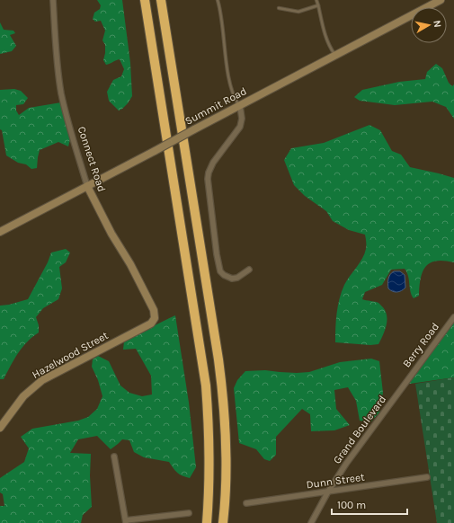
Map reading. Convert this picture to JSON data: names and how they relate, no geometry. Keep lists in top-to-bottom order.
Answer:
{
  "streets": {
    "street": [
      "Summit Road",
      "Connect Road",
      "Berry Road",
      "Hazelwood Street",
      "Grand Boulevard",
      "Dunn Street"
    ]
  },
  "crossings": [
    ["Summit Road", "Connect Road"],
    ["Connect Road", "Hazelwood Street"],
    ["Berry Road", "Grand Boulevard"],
    ["Grand Boulevard", "Dunn Street"]
  ],
  "scale_bar": "100 m",
  "north": "right"
}
